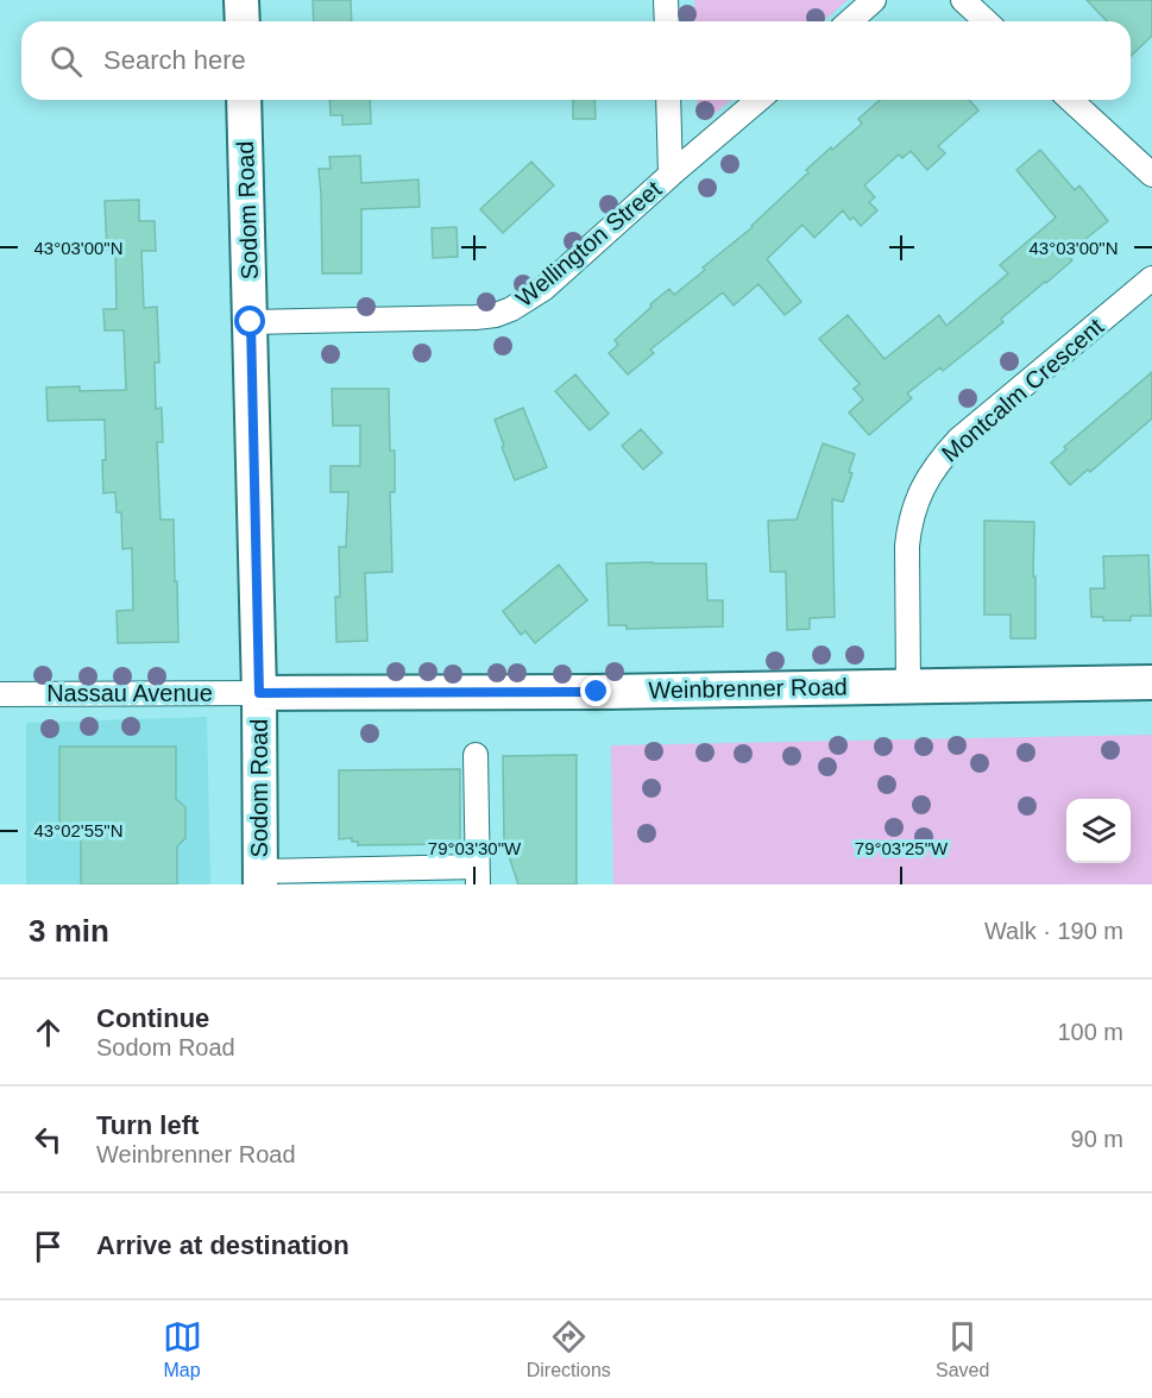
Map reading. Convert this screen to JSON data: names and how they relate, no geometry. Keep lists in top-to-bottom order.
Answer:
{
  "streets": {
    "street": [
      "Sodom Road",
      "Wellington Street",
      "Montcalm Crescent",
      "Weinbrenner Road",
      "Nassau Avenue"
    ]
  },
  "crossings": [
    ["Sodom Road", "Wellington Street"],
    ["Sodom Road", "Weinbrenner Road"],
    ["Sodom Road", "Nassau Avenue"],
    ["Montcalm Crescent", "Weinbrenner Road"],
    ["Weinbrenner Road", "Nassau Avenue"]
  ],
  "page": {
    "search": "Search here",
    "heading": ["3 min", "Walk · 190 m"],
    "list": [
      ["Continue", "Sodom Road", "100 m"],
      ["Turn left", "Weinbrenner Road", "90 m"],
      "Arrive at destination"
    ],
    "nav": ["Map", "Directions", "Saved"]
  },
  "coordinates": [
    "43°03'00\"N",
    "43°02'55\"N",
    "79°03'30\"W",
    "79°03'25\"W"
  ]
}
